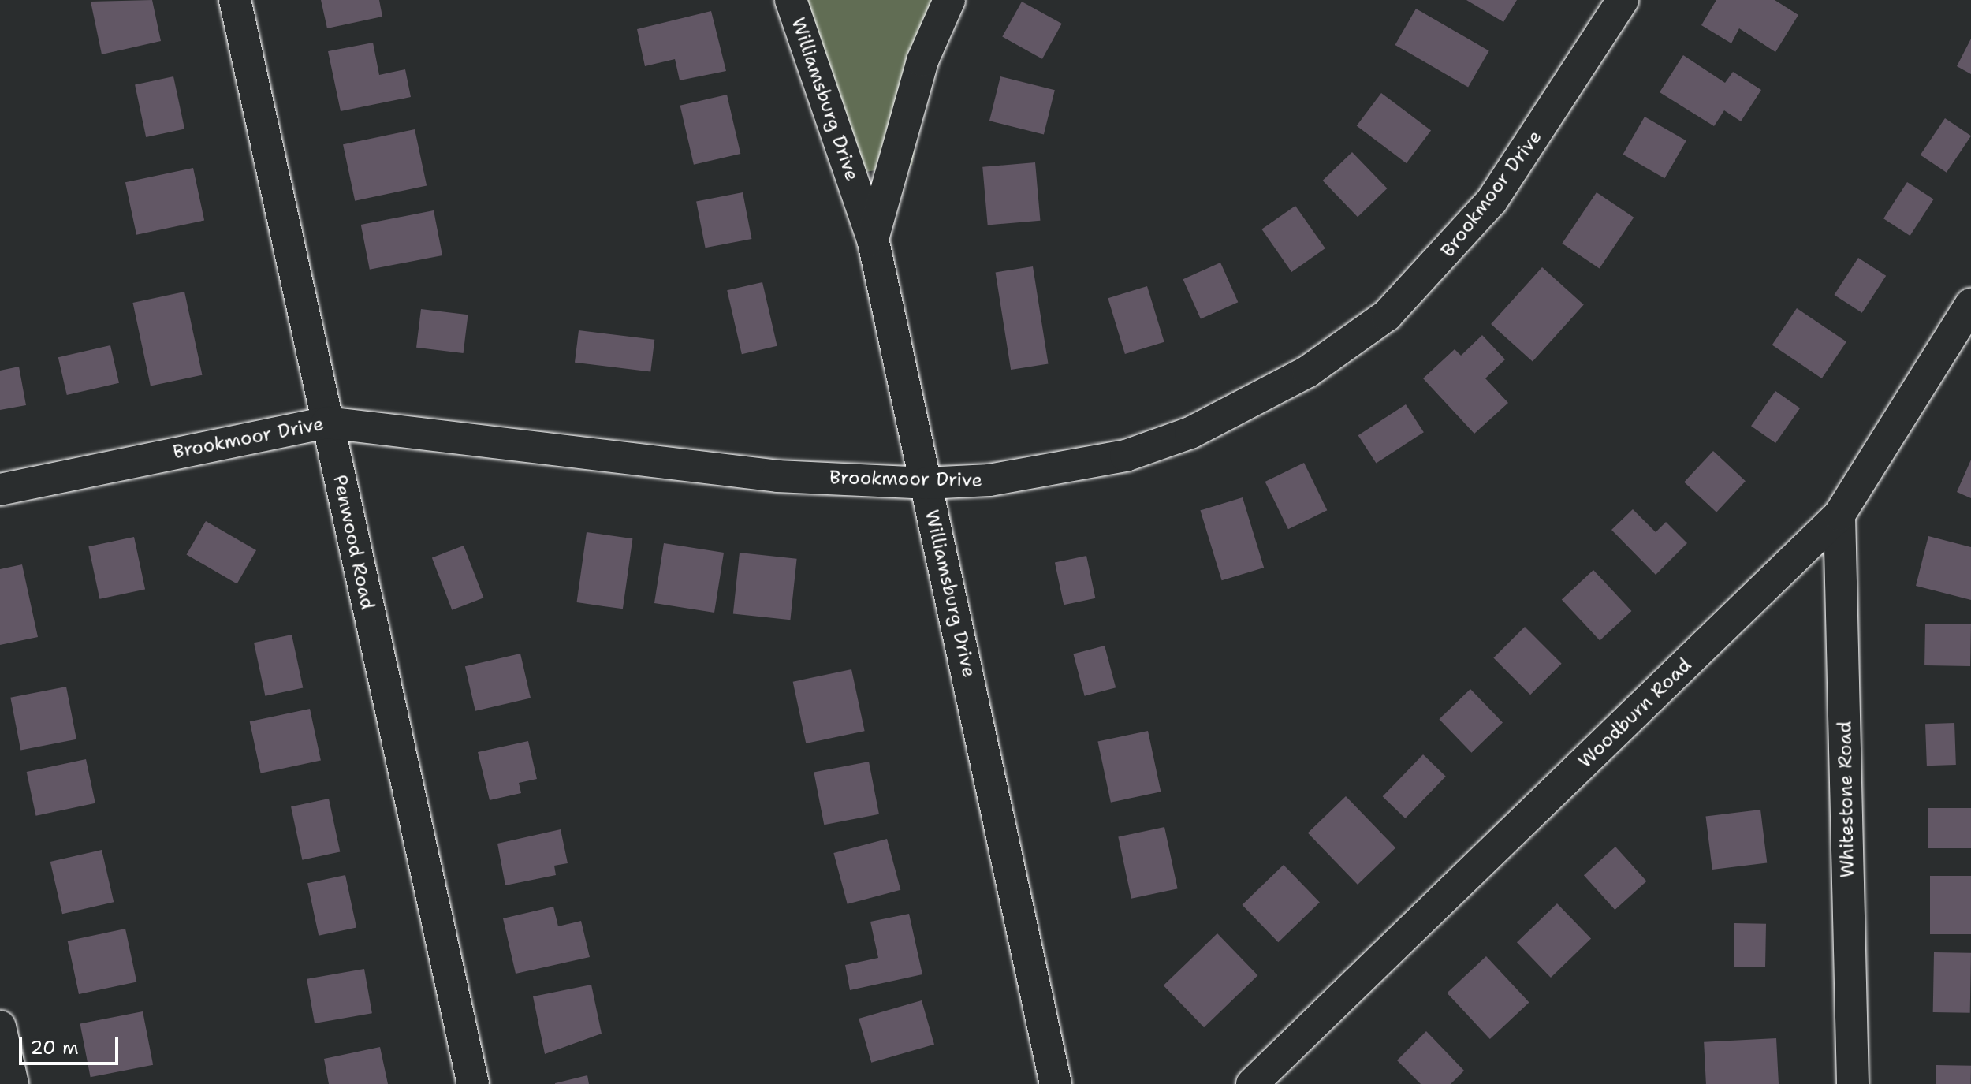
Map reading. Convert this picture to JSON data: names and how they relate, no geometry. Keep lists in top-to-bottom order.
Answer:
{
  "streets": {
    "street": [
      "Williamsburg Drive",
      "Brookmoor Drive",
      "Penwood Road",
      "Woodburn Road",
      "Whitestone Road"
    ]
  },
  "crossings": [
    ["Williamsburg Drive", "Brookmoor Drive"],
    ["Brookmoor Drive", "Penwood Road"],
    ["Woodburn Road", "Whitestone Road"]
  ],
  "scale_bar": "20 m"
}
